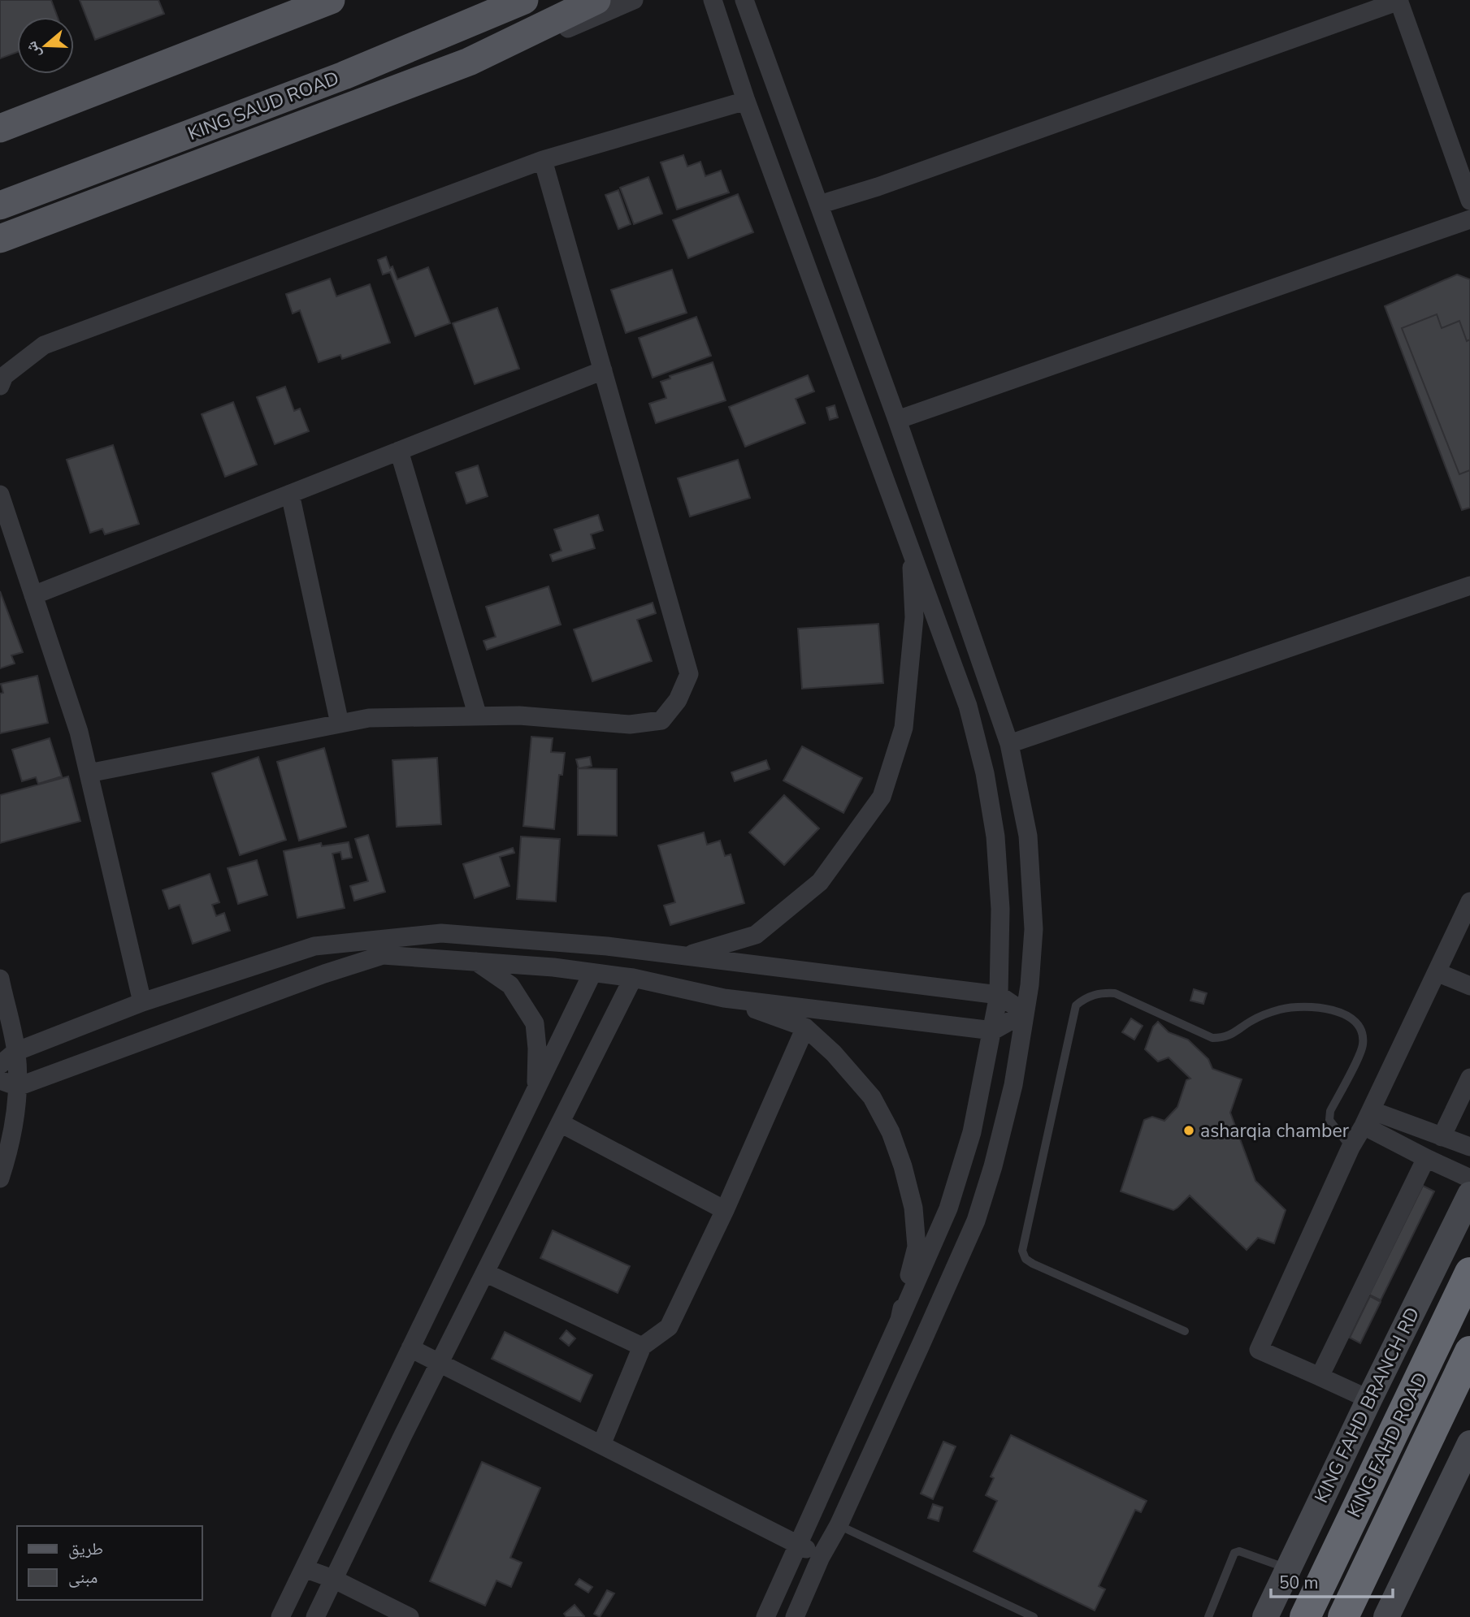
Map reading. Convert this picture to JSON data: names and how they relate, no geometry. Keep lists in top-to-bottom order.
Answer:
{
  "streets": {
    "highway": ["KING FAHD ROAD"],
    "main road": ["KING SAUD ROAD", "KING FAHD BRANCH RD"]
  },
  "places": ["asharqia chamber"],
  "legend": ["طريق", "مبنى"],
  "scale_bar": "50 m",
  "north": "left"
}
